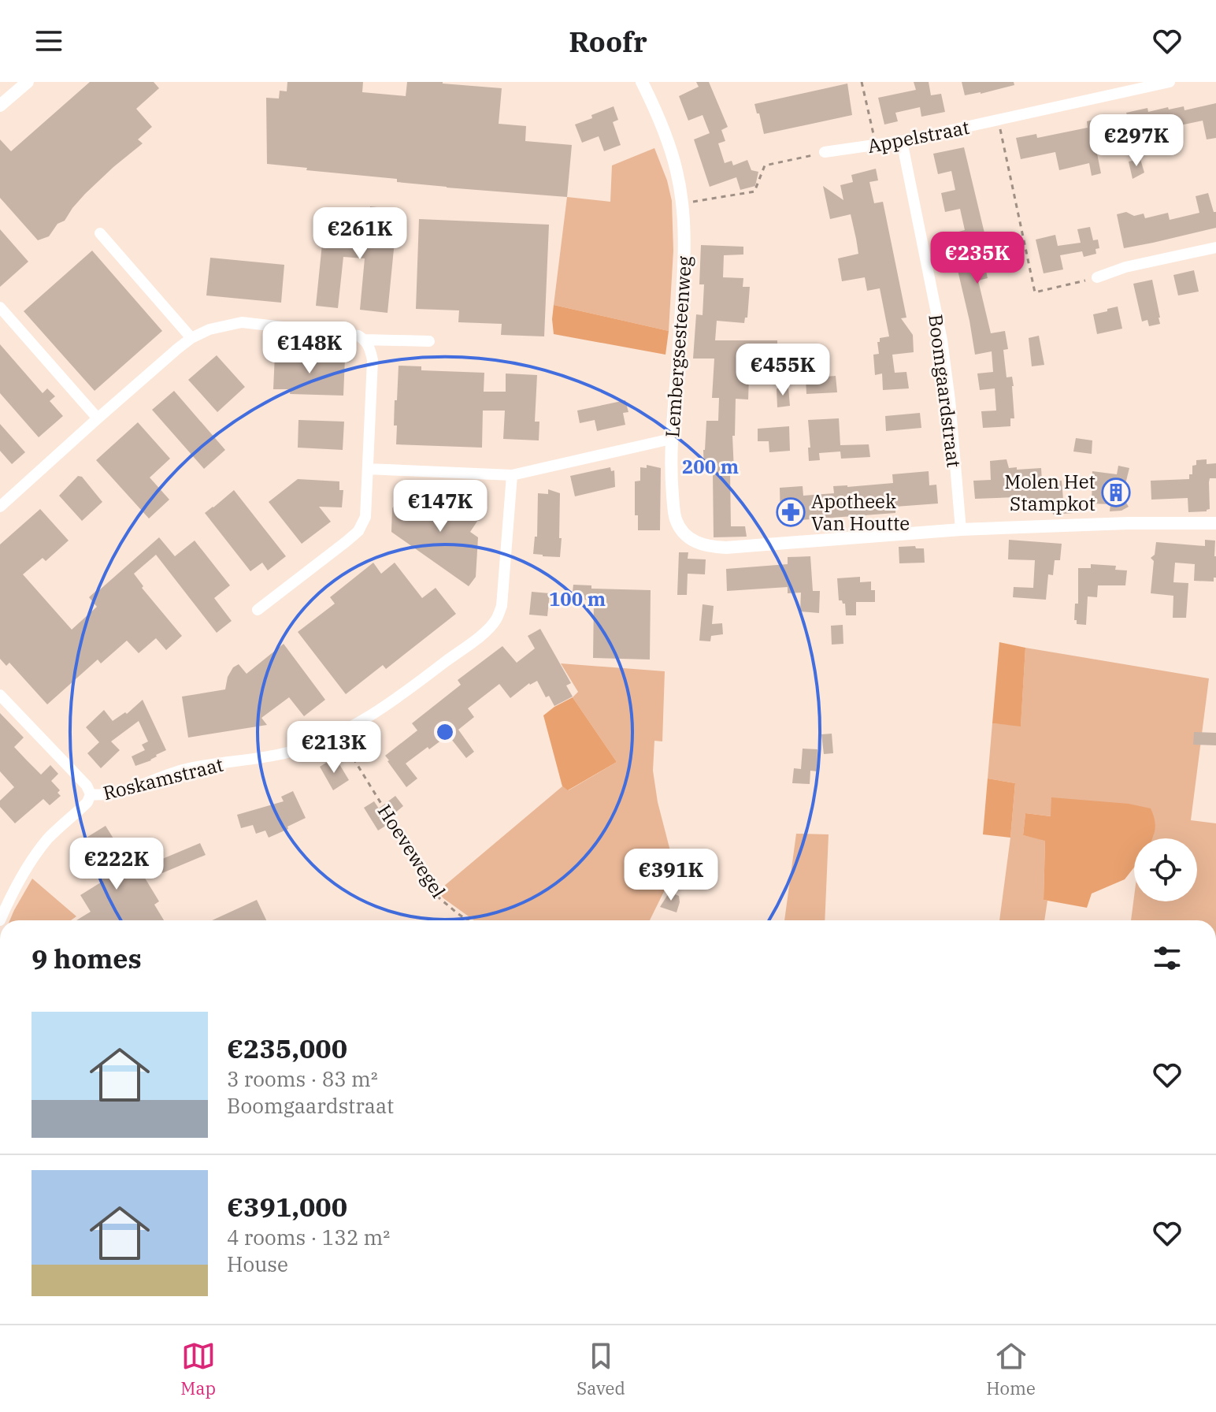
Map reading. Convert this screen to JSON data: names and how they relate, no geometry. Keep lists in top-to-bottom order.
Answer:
{
  "streets": {
    "street": [
      "Appelstraat",
      "Lembergsesteenweg",
      "Boomgaardstraat",
      "Roskamstraat"
    ],
    "path": ["Hoevewegel"]
  },
  "crossings": [
    ["Appelstraat", "Boomgaardstraat"],
    ["Lembergsesteenweg", "Boomgaardstraat"],
    ["Roskamstraat", "Hoevewegel"]
  ],
  "places": {
    "building": ["Molen Het Stampkot"],
    "pharmacy": ["Apotheek Van Houtte"]
  },
  "page": {
    "header": "Roofr",
    "price": [
      "€297K",
      "€261K",
      "€235K",
      "€148K",
      "€455K",
      "€147K",
      "€213K",
      "€222K",
      "€391K"
    ],
    "heading": "9 homes",
    "list": [
      {
        "name": "€235,000",
        "note": "3 rooms · 83 m² · Boomgaardstraat"
      },
      {
        "name": "€391,000",
        "note": "4 rooms · 132 m² · House"
      }
    ],
    "tabs": ["Map", "Saved", "Home"]
  },
  "rings": ["200 m", "100 m"]
}
